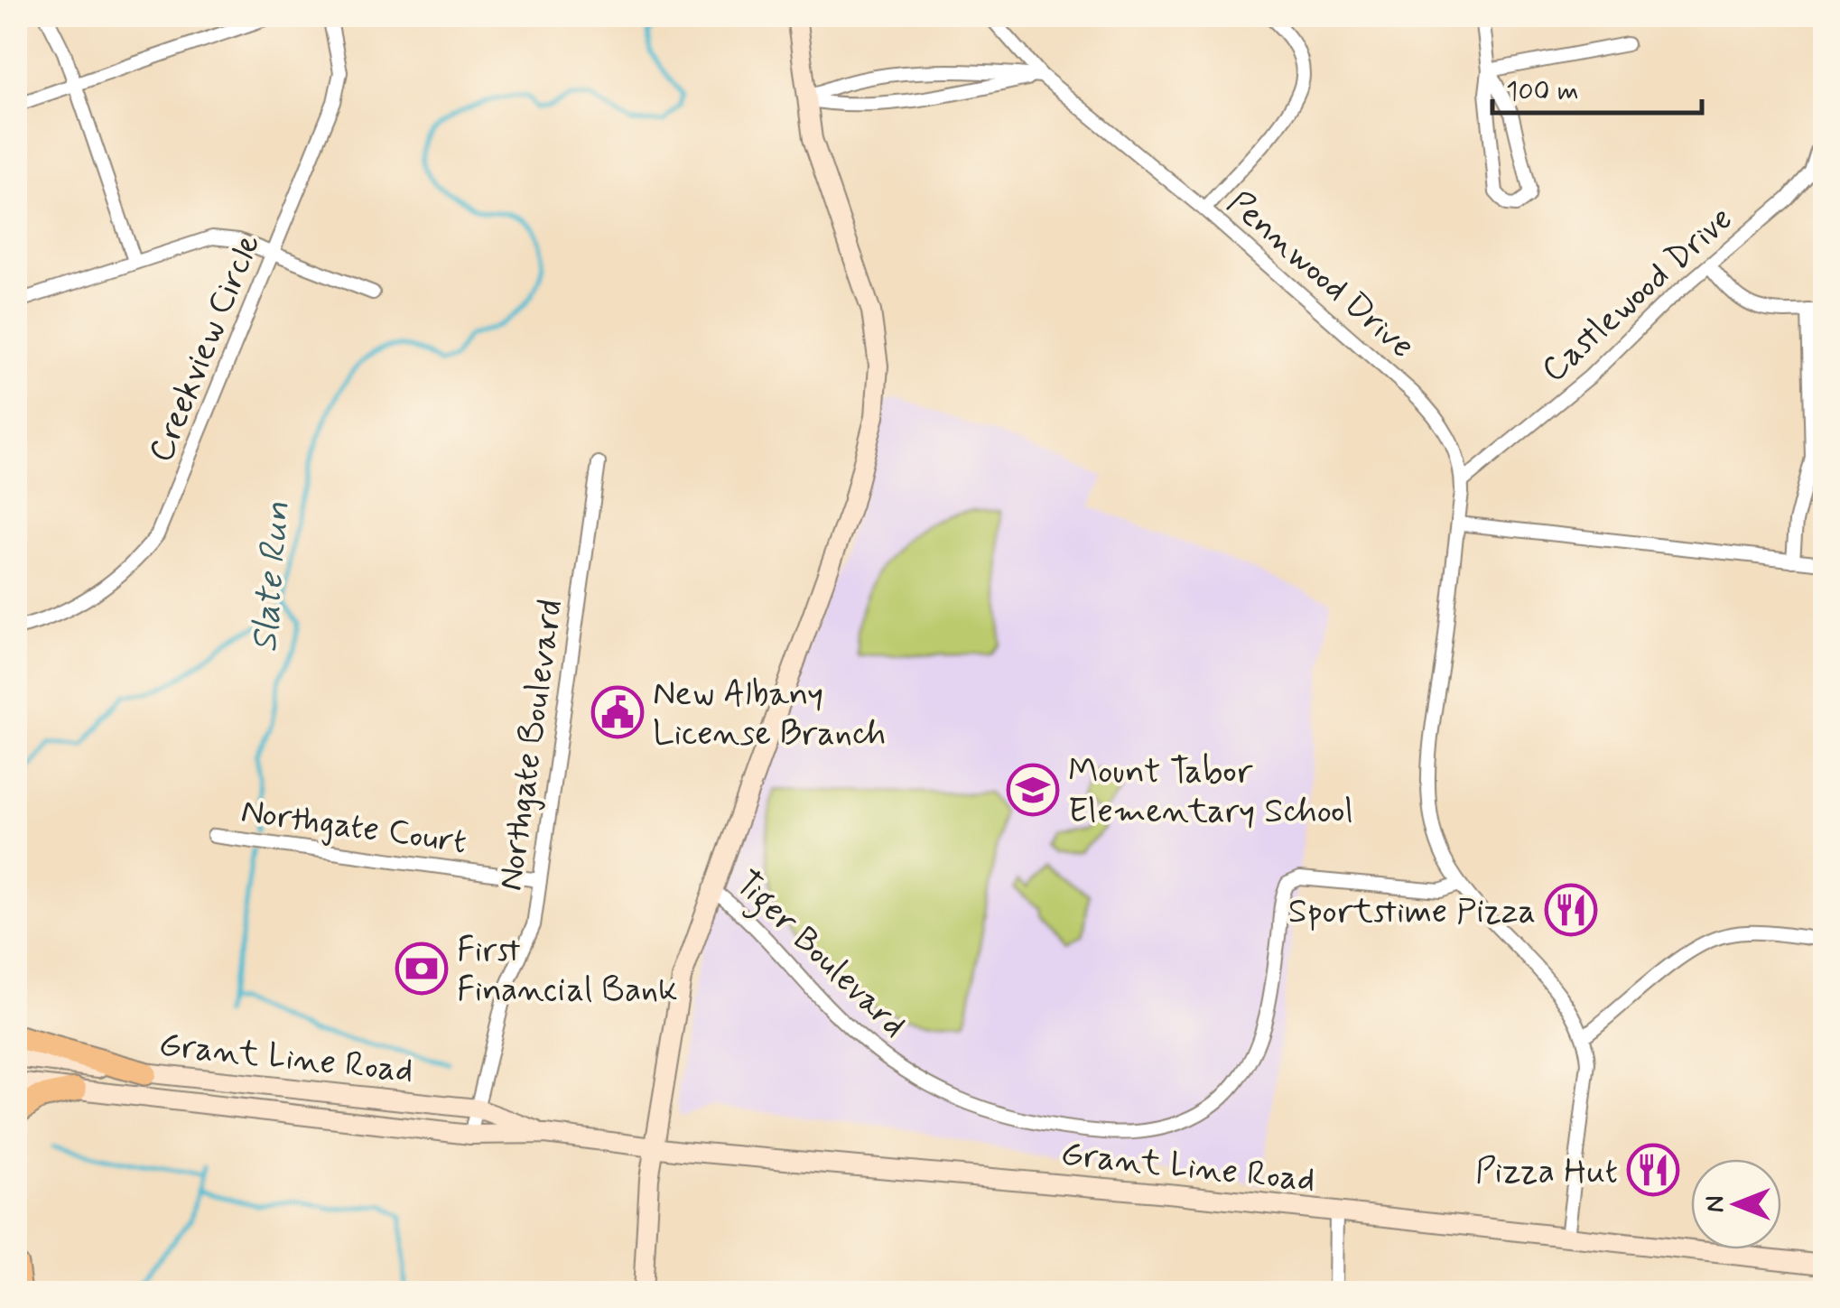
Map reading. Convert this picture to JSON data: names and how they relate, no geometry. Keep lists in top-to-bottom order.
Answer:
{
  "streets": {
    "main road": ["Grant Line Road"],
    "street": [
      "Pennwood Drive",
      "Castlewood Drive",
      "Creekview Circle",
      "Northgate Boulevard",
      "Northgate Court",
      "Tiger Boulevard"
    ]
  },
  "crossings": [
    ["Pennwood Drive", "Castlewood Drive"],
    ["Pennwood Drive", "Tiger Boulevard"],
    ["Northgate Boulevard", "Northgate Court"],
    ["Northgate Boulevard", "Grant Line Road"]
  ],
  "water": ["Slate Run"],
  "places": {
    "public building": ["New Albany License Branch"],
    "school or university": ["Mount Tabor Elementary School"],
    "restaurant": ["Sportstime Pizza", "Pizza Hut"],
    "bank": ["First Financial Bank"]
  },
  "scale_bar": "100 m",
  "north": "left"
}
